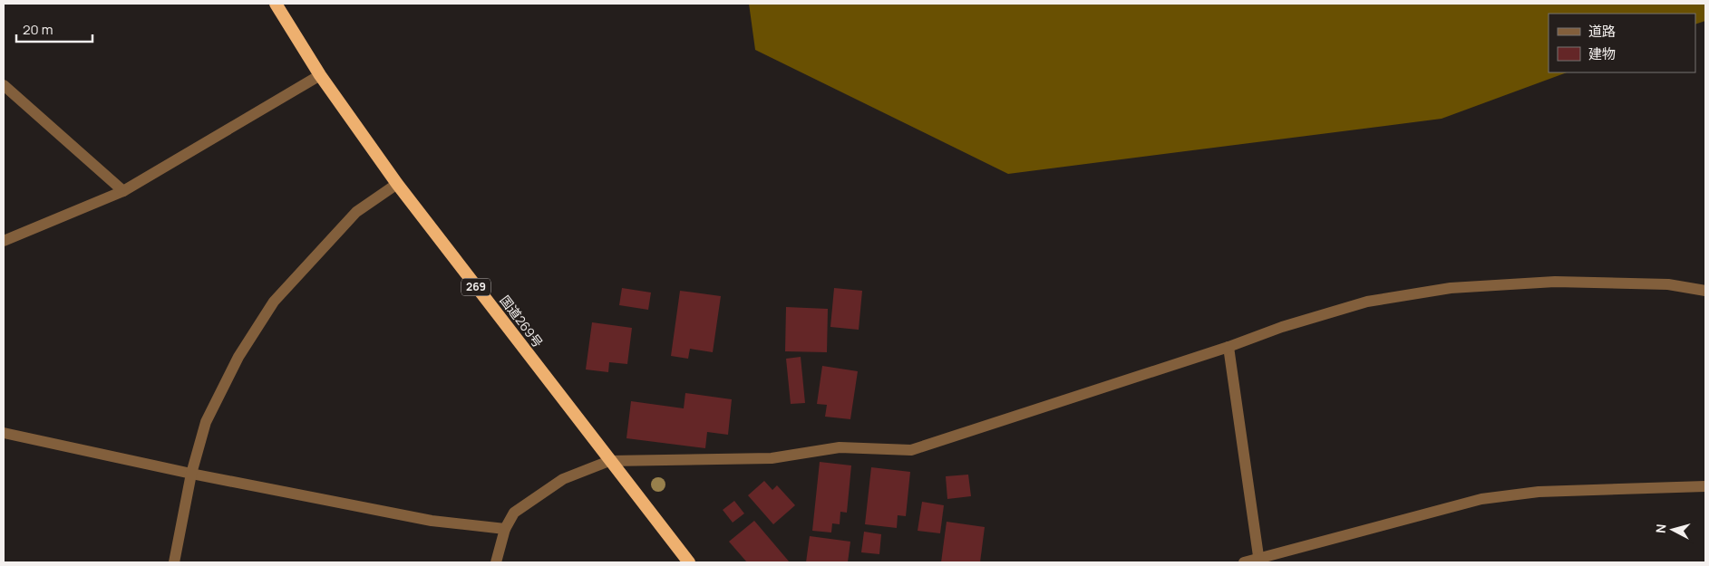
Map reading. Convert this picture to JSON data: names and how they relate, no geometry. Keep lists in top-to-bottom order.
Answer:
{
  "streets": {
    "highway": ["269", "国道269号"]
  },
  "legend": ["道路", "建物"],
  "scale_bar": "20 m",
  "north": "left"
}
